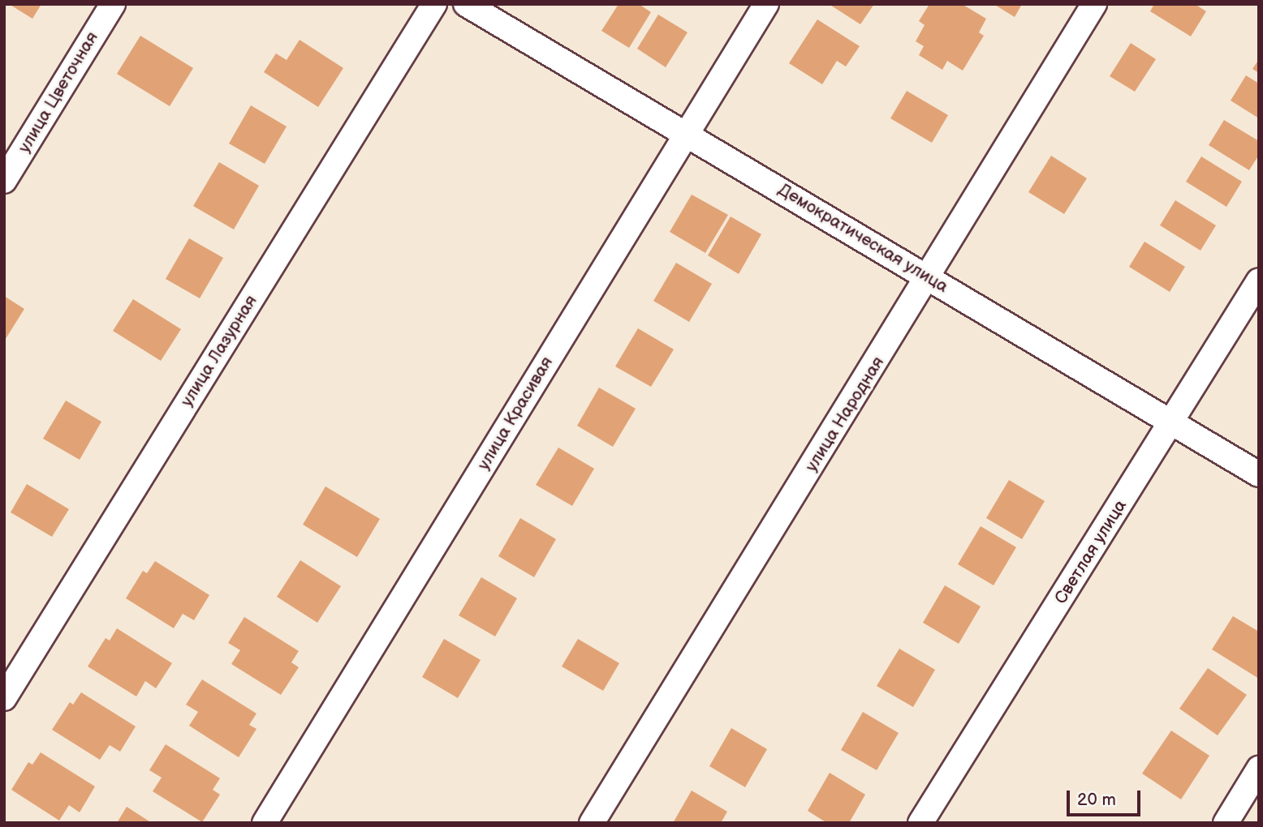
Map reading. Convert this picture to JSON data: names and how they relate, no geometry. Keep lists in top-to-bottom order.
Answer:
{
  "streets": {
    "street": [
      "улица Цветочная",
      "Демократическая улица",
      "улица Лазурная",
      "улица Красивая",
      "улица Народная",
      "Светлая улица"
    ]
  },
  "crossings": [
    ["Демократическая улица", "улица Красивая"],
    ["Демократическая улица", "улица Народная"],
    ["Демократическая улица", "Светлая улица"]
  ],
  "scale_bar": "20 m"
}
